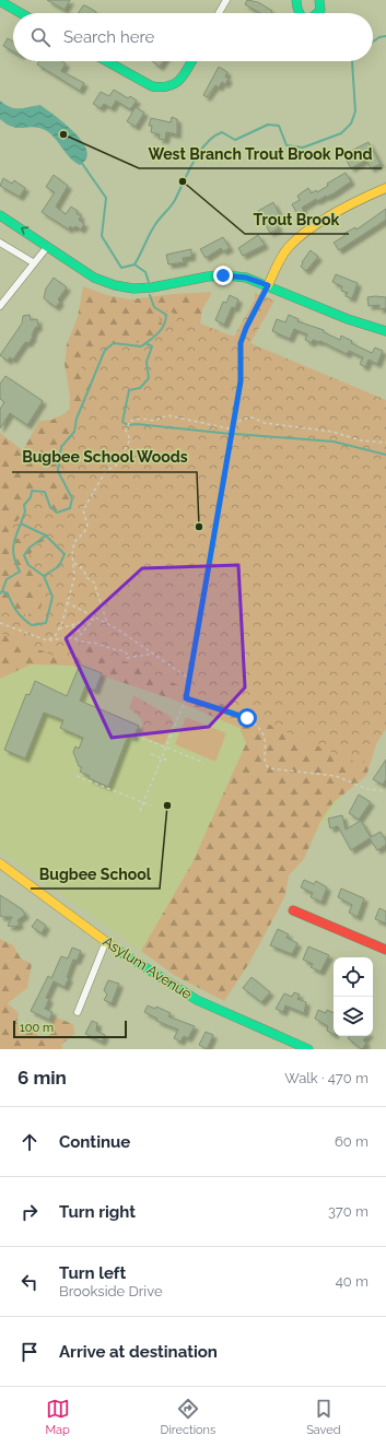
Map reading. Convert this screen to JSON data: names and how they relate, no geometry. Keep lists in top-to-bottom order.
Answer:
{
  "streets": {
    "street": ["Asylum Avenue"]
  },
  "places": [
    "West Branch Trout Brook Pond",
    "Trout Brook",
    "Bugbee School Woods",
    "Bugbee School"
  ],
  "scale_bar": "100 m",
  "page": {
    "search": "Search here",
    "scale": "100 m",
    "heading": ["6 min", "Walk · 470 m"],
    "list": [
      ["Continue", "60 m"],
      ["Turn right", "370 m"],
      ["Turn left", "Brookside Drive", "40 m"],
      "Arrive at destination"
    ],
    "nav": ["Map", "Directions", "Saved"]
  }
}
